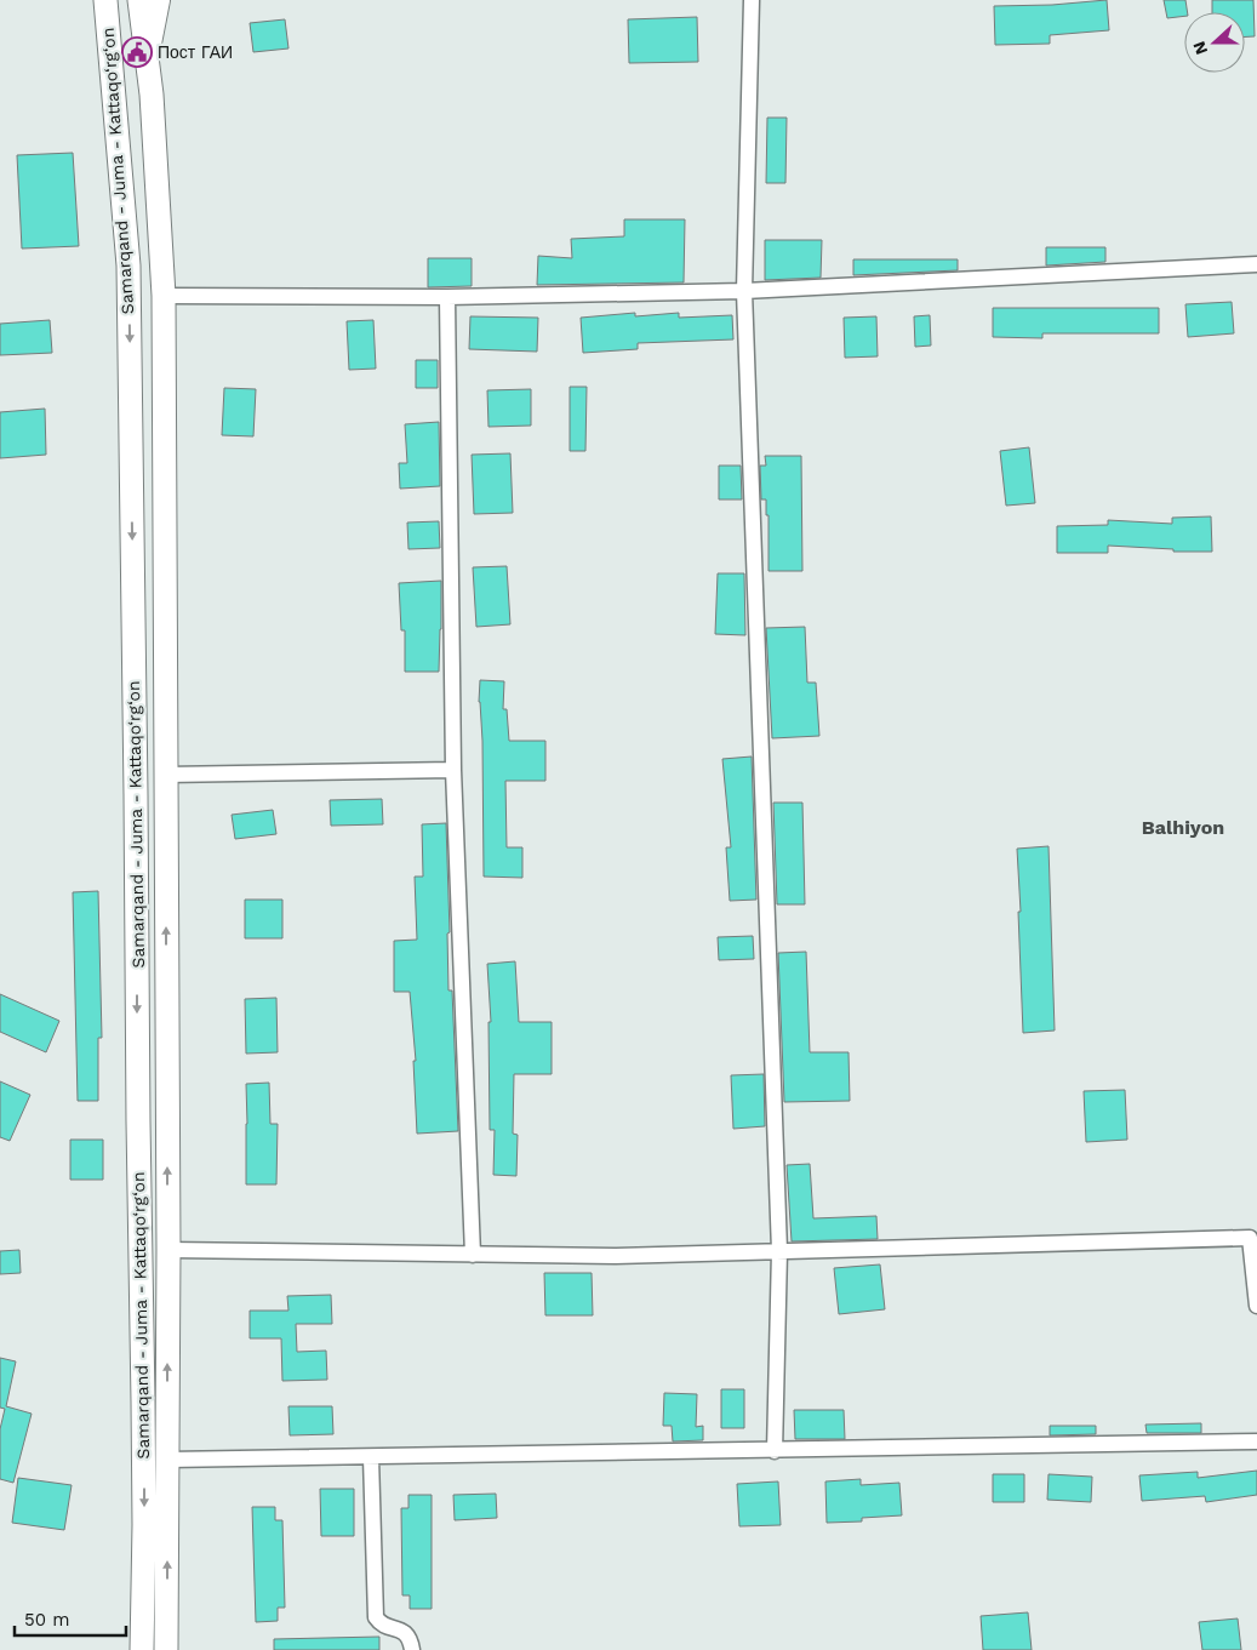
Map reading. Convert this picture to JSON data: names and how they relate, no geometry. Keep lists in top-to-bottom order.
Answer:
{
  "streets": {
    "main road": ["Samarqand - Juma - Kattaqo‘rg‘on"]
  },
  "districts": ["Balhiyon"],
  "places": {
    "public building": ["Пост ГАИ"]
  },
  "scale_bar": "50 m",
  "north": "left"
}
